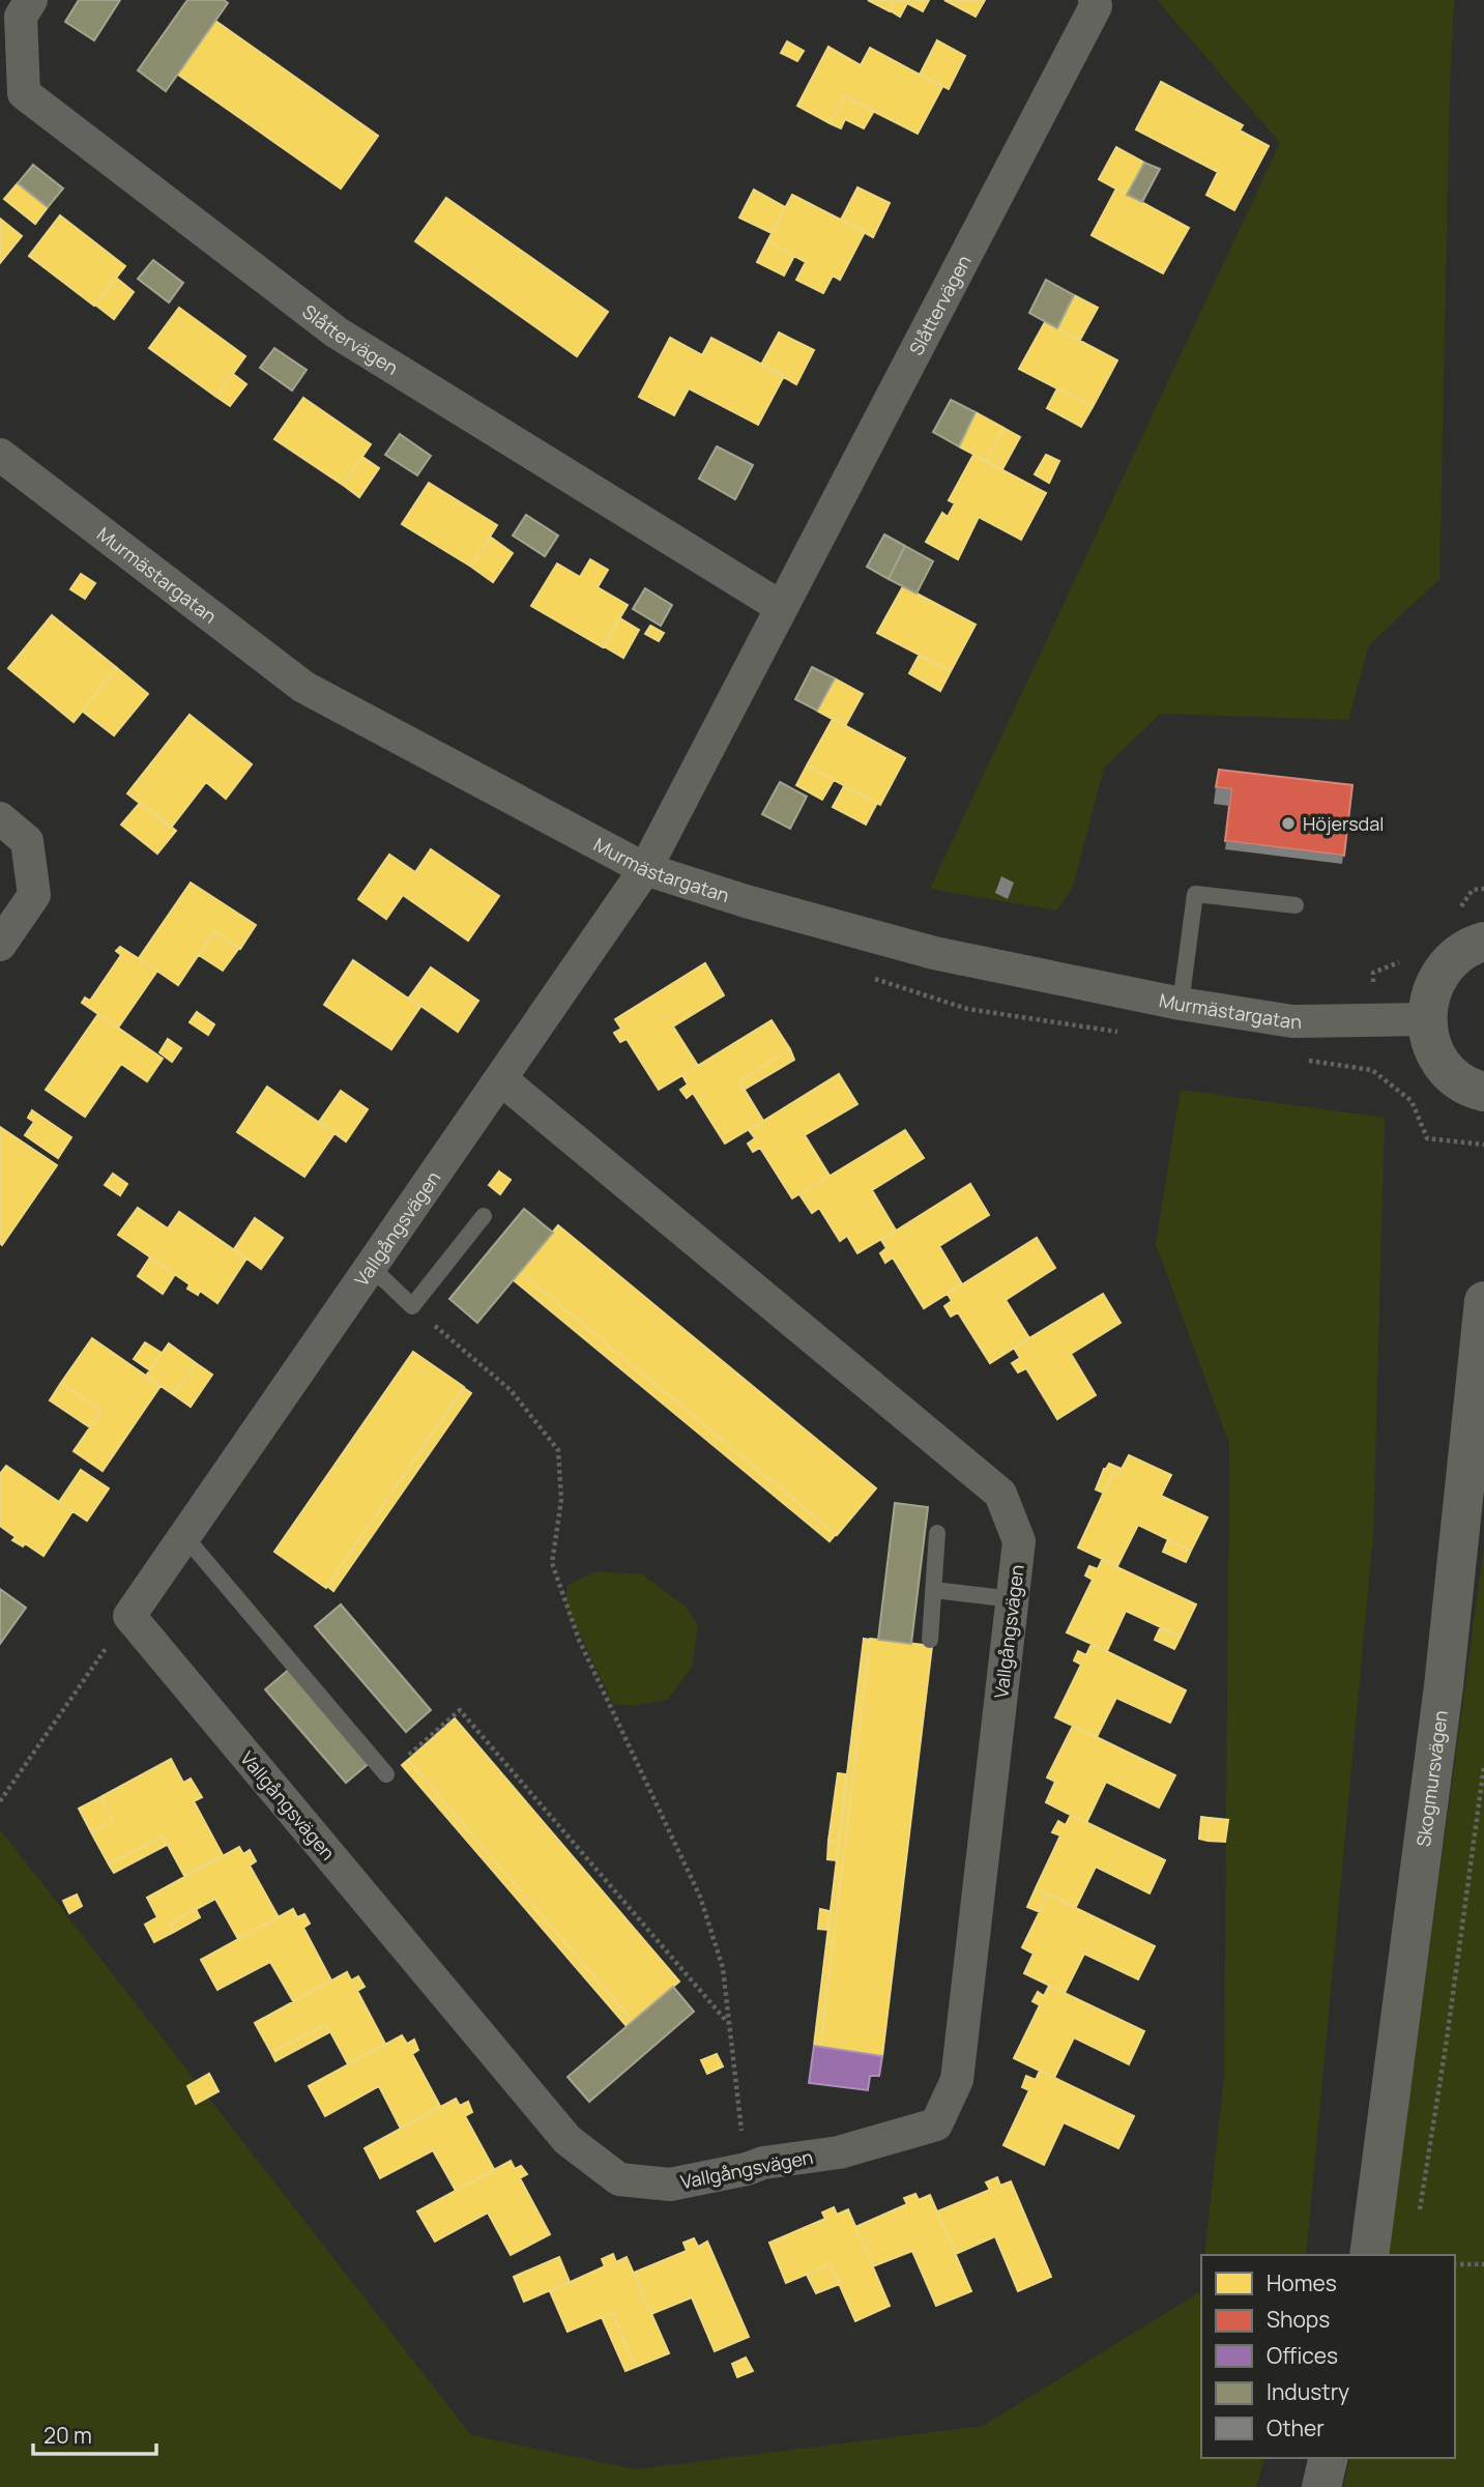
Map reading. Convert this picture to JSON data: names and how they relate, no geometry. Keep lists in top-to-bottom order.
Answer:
{
  "streets": {
    "street": [
      "Slåttervägen",
      "Murmästargatan",
      "Vallgångsvägen",
      "Skogmursvägen"
    ]
  },
  "crossings": [
    ["Slåttervägen", "Murmästargatan"],
    ["Slåttervägen", "Vallgångsvägen"],
    ["Murmästargatan", "Vallgångsvägen"]
  ],
  "places": ["Höjersdal"],
  "legend": [
    "Homes",
    "Shops",
    "Offices",
    "Industry",
    "Other"
  ],
  "scale_bar": "20 m"
}
